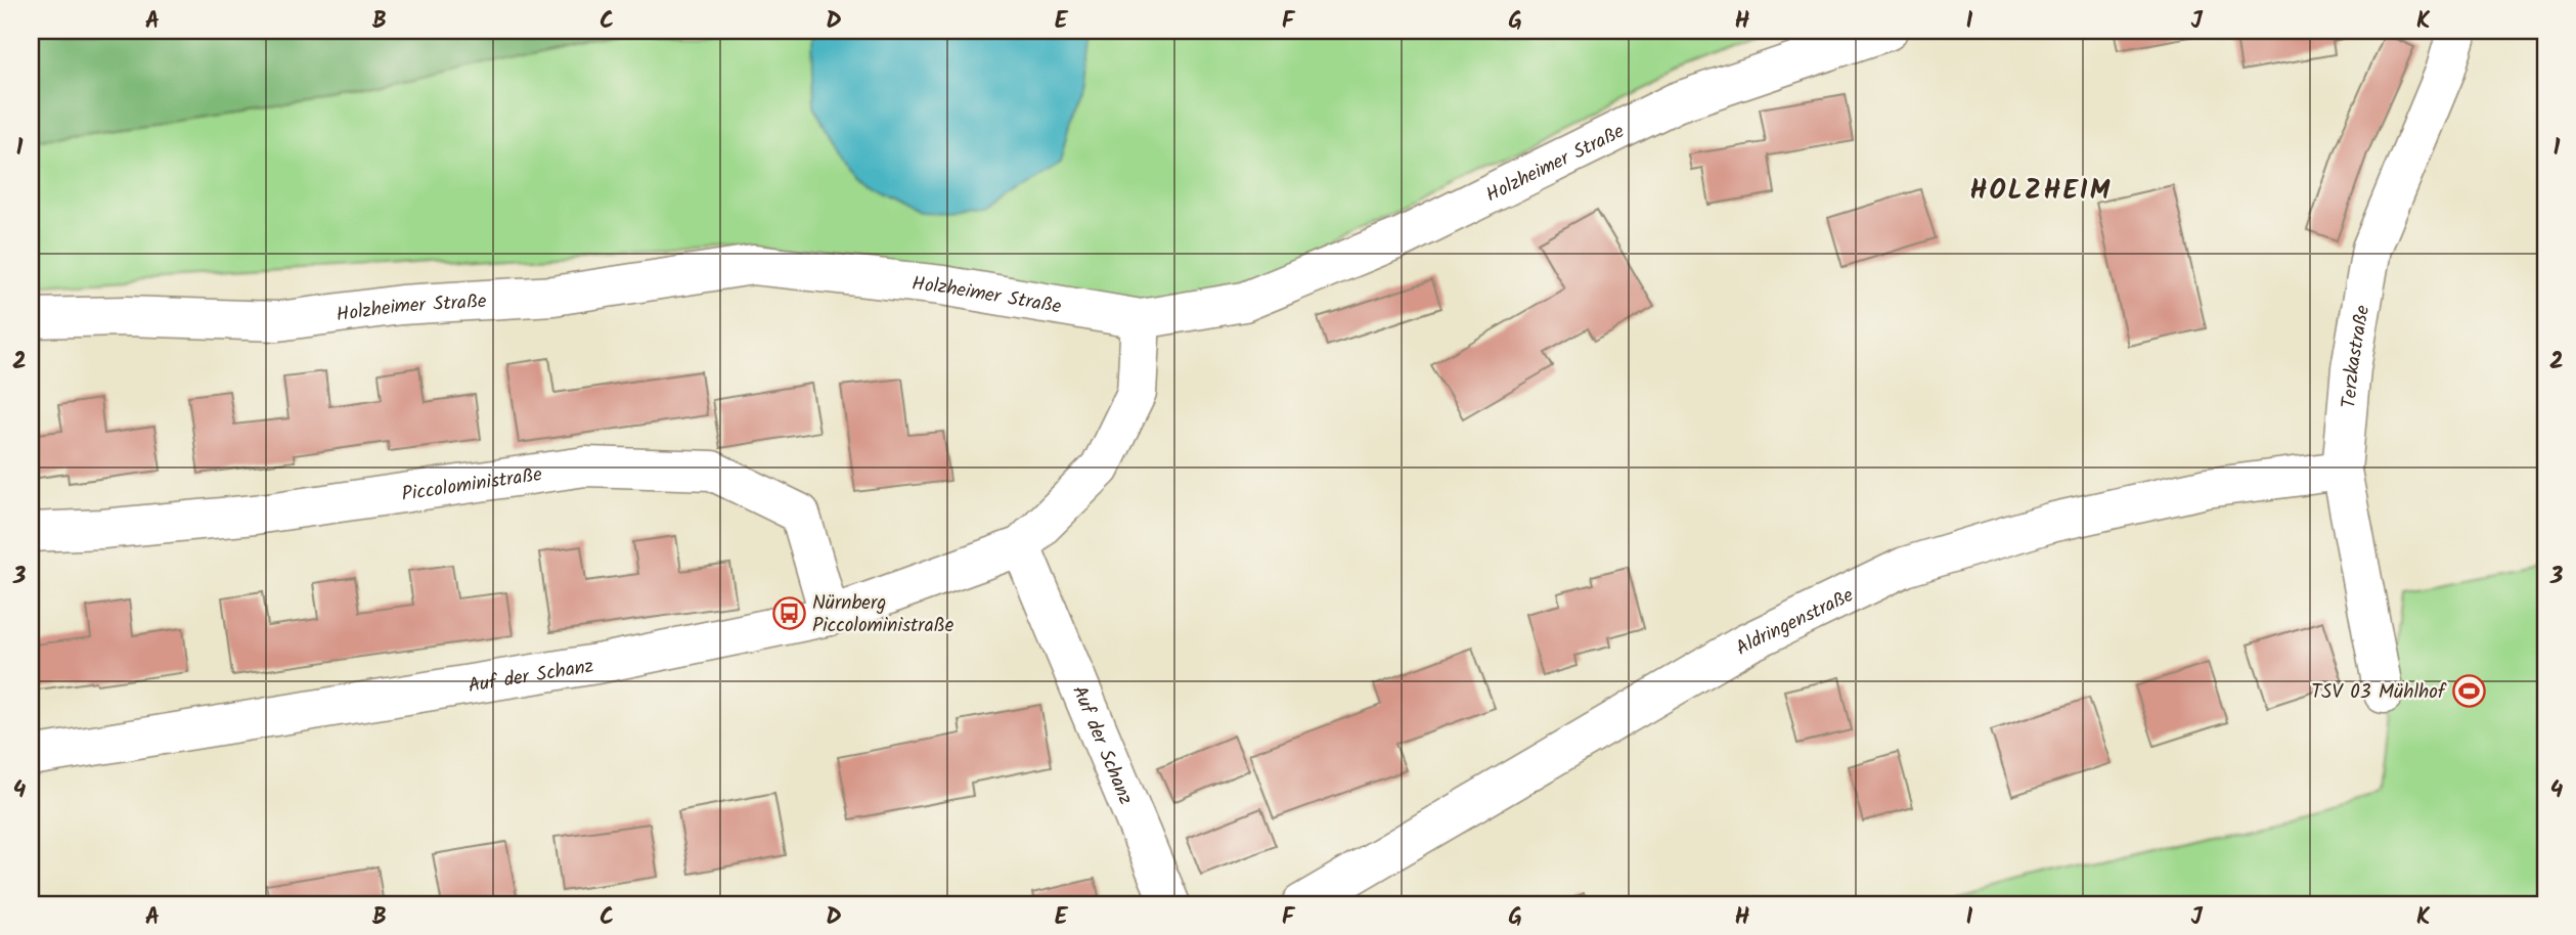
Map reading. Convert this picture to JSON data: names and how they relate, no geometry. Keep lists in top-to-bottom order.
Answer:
{
  "streets": {
    "street": [
      "Holzheimer Straße",
      "Terzkastraße",
      "Piccoloministraße",
      "Aldringenstraße",
      "Auf der Schanz"
    ]
  },
  "crossings": [
    ["Holzheimer Straße", "Auf der Schanz"],
    ["Terzkastraße", "Aldringenstraße"],
    ["Piccoloministraße", "Auf der Schanz"]
  ],
  "districts": ["HOLZHEIM"],
  "places": {
    "bus stop": ["Nürnberg Piccoloministraße"],
    "sports": ["TSV 03 Mühlhof"]
  },
  "grid": {
    "columns": [
      "A",
      "B",
      "C",
      "D",
      "E",
      "F",
      "G",
      "H",
      "I",
      "J",
      "K"
    ],
    "rows": [
      "1",
      "2",
      "3",
      "4"
    ]
  }
}
